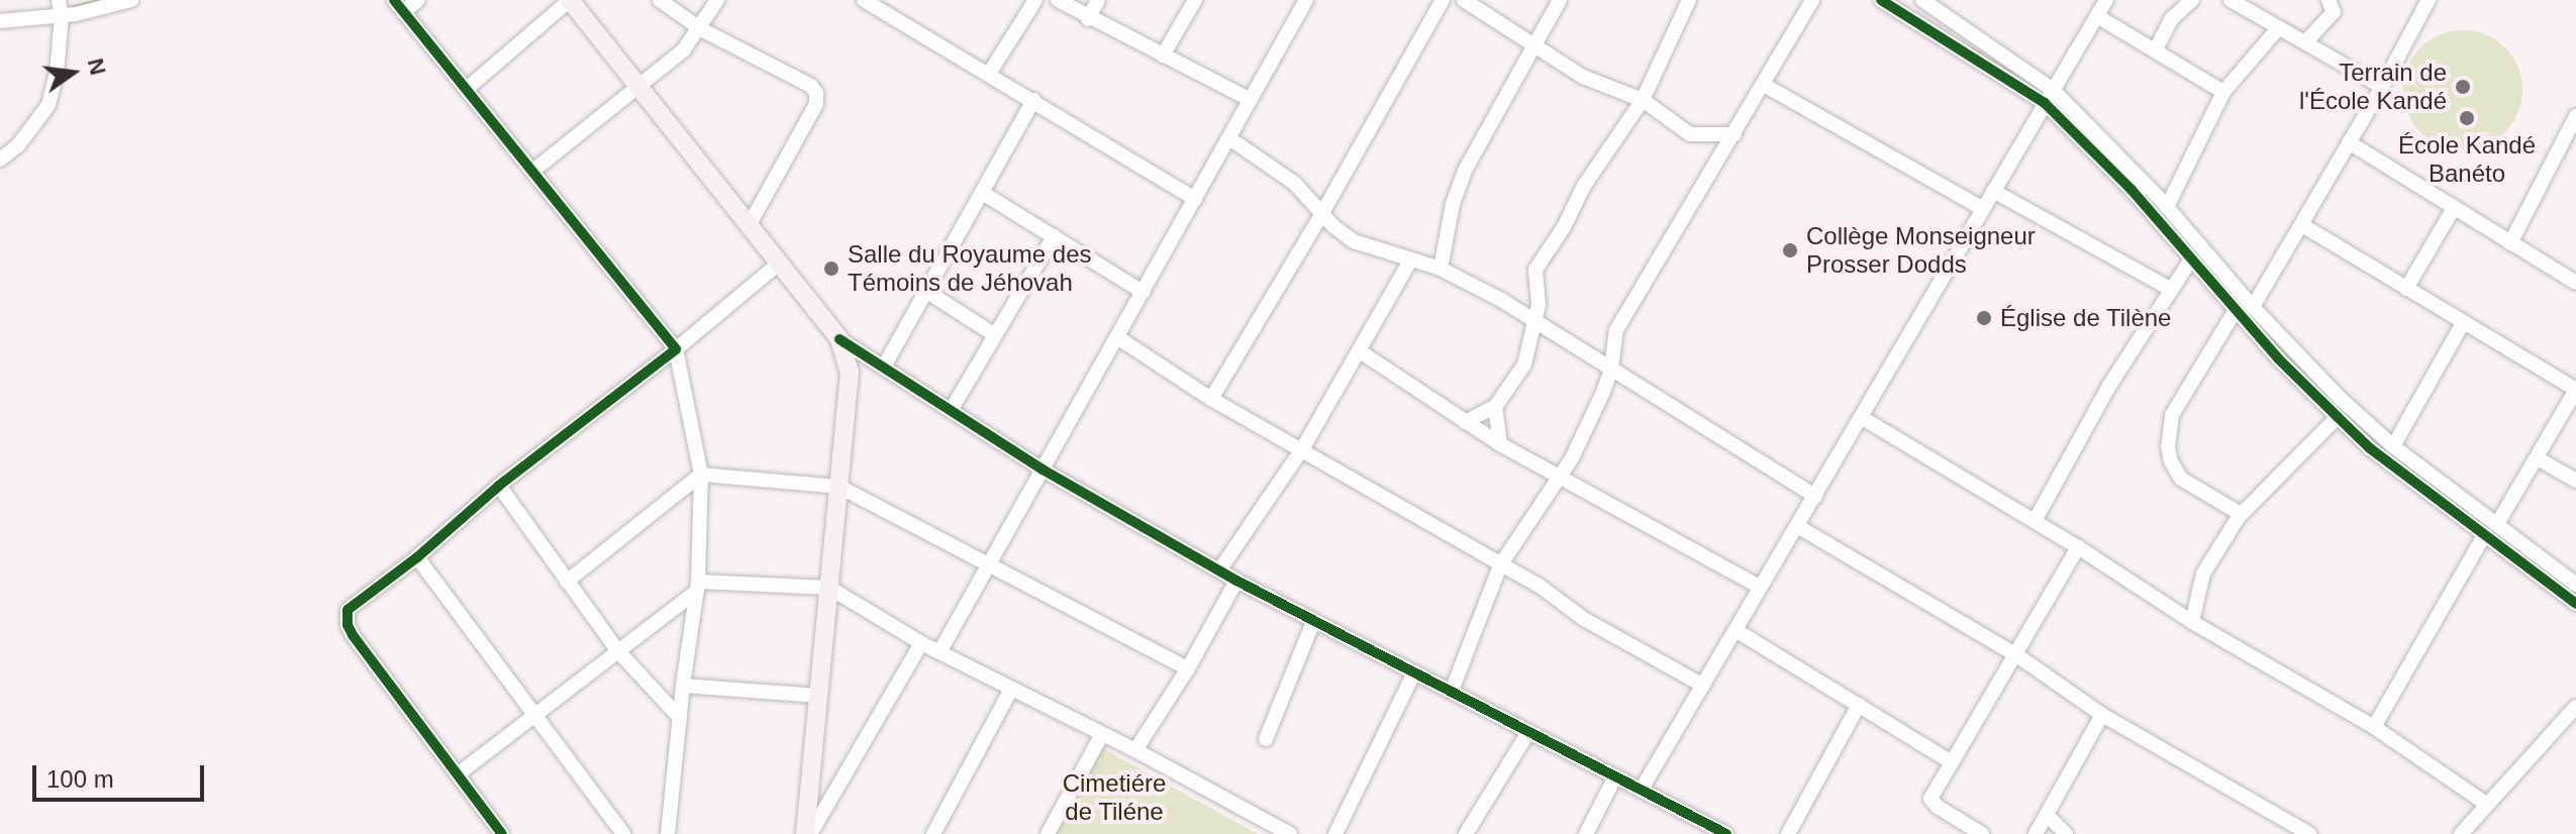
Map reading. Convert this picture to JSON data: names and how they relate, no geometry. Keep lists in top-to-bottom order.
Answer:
{
  "parks": ["Cimetiére de Tiléne"],
  "places": [
    "Terrain de l'École Kandé",
    "École Kandé Banéto",
    "Collège Monseigneur Prosser Dodds",
    "Salle du Royaume des Témoins de Jéhovah",
    "Église de Tilène"
  ],
  "scale_bar": "100 m",
  "north": "right"
}
